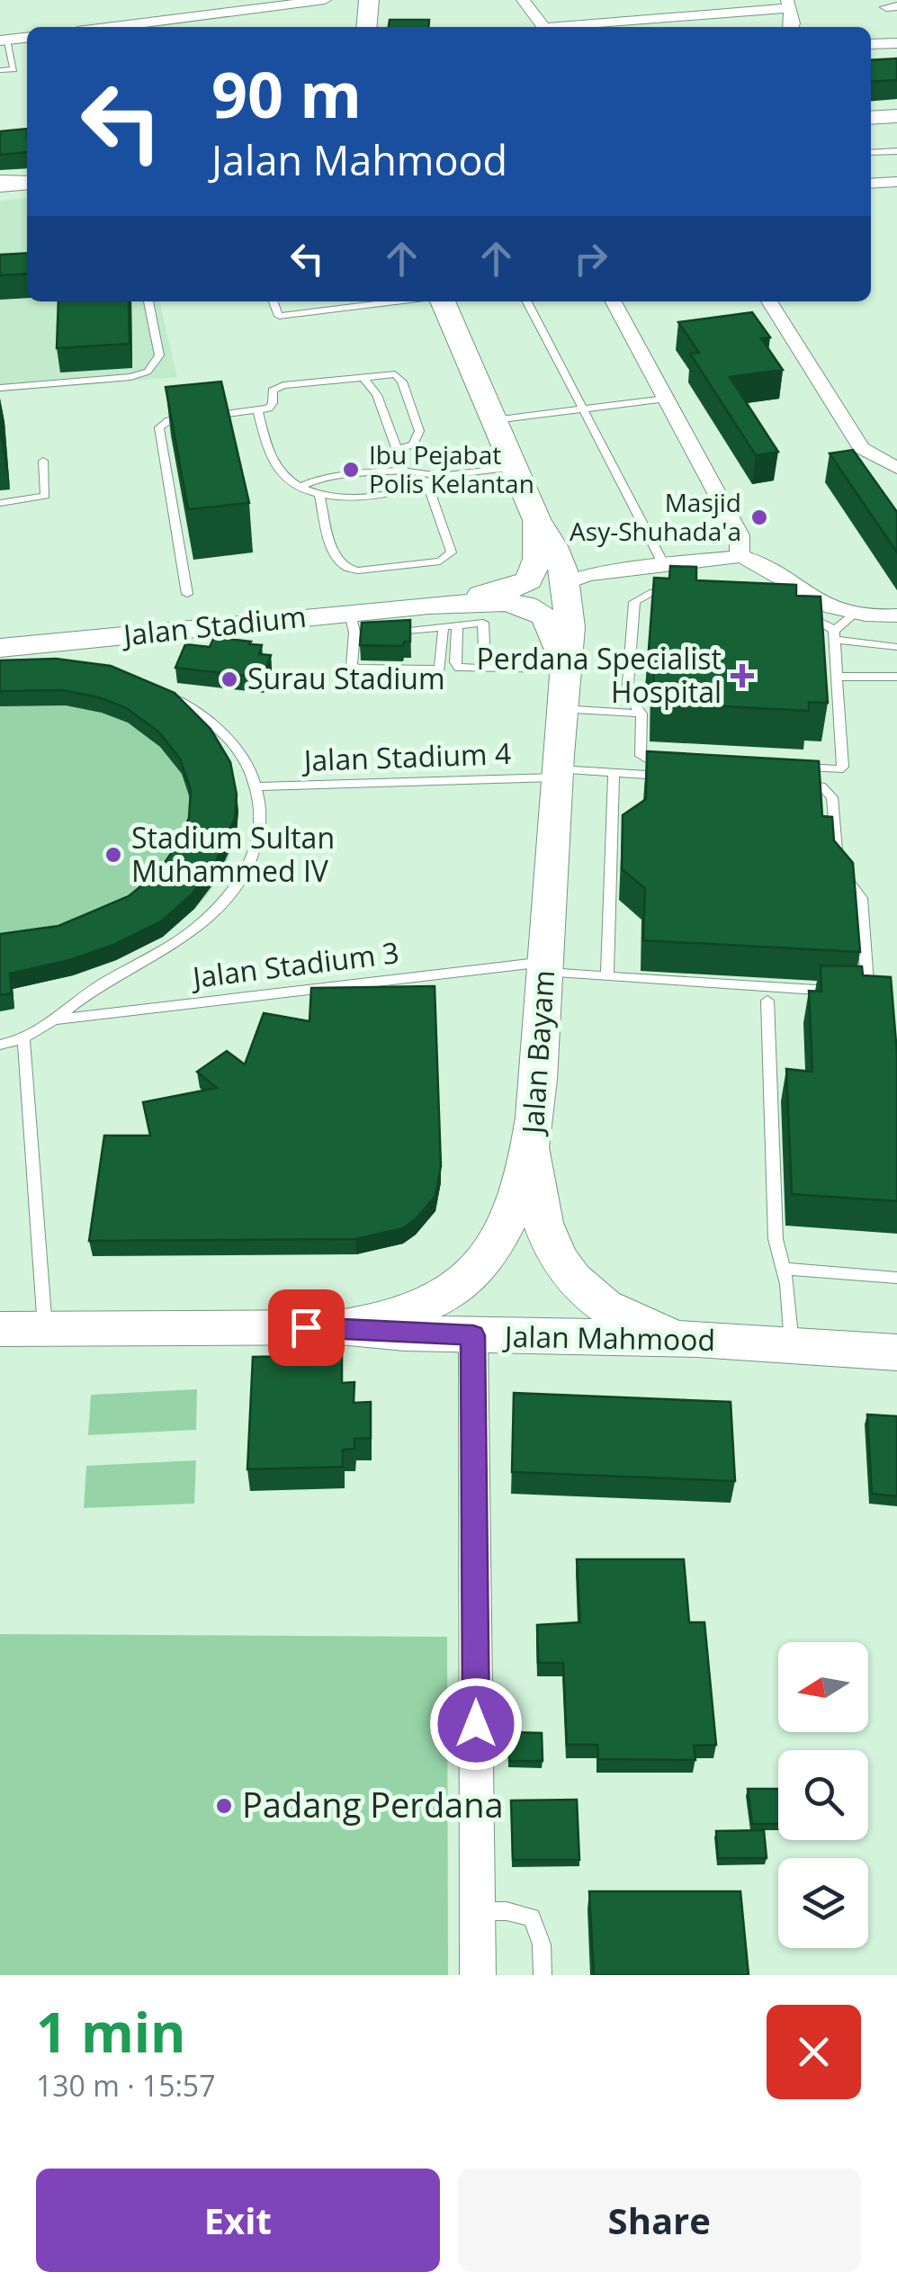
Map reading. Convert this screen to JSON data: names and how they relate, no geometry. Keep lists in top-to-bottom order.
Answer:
{
  "streets": {
    "main road": ["Jalan Stadium", "Jalan Bayam", "Jalan Mahmood"],
    "lane": ["Jalan Stadium 4", "Jalan Stadium 3"]
  },
  "crossings": [
    ["Jalan Stadium", "Jalan Bayam"],
    ["Jalan Stadium 4", "Jalan Bayam"],
    ["Jalan Stadium 3", "Jalan Bayam"],
    ["Jalan Bayam", "Jalan Mahmood"]
  ],
  "places": {
    "other": [
      "Ibu Pejabat Polis Kelantan",
      "Masjid Asy-Shuhada'a",
      "Surau Stadium",
      "Stadium Sultan Muhammed IV",
      "Padang Perdana"
    ],
    "health": ["Perdana Specialist Hospital"]
  },
  "north": "left",
  "page": {
    "turn": ["90 m", "Jalan Mahmood"],
    "heading": ["1 min", "130 m · 15:57"],
    "buttons": ["Exit", "Share"]
  }
}
